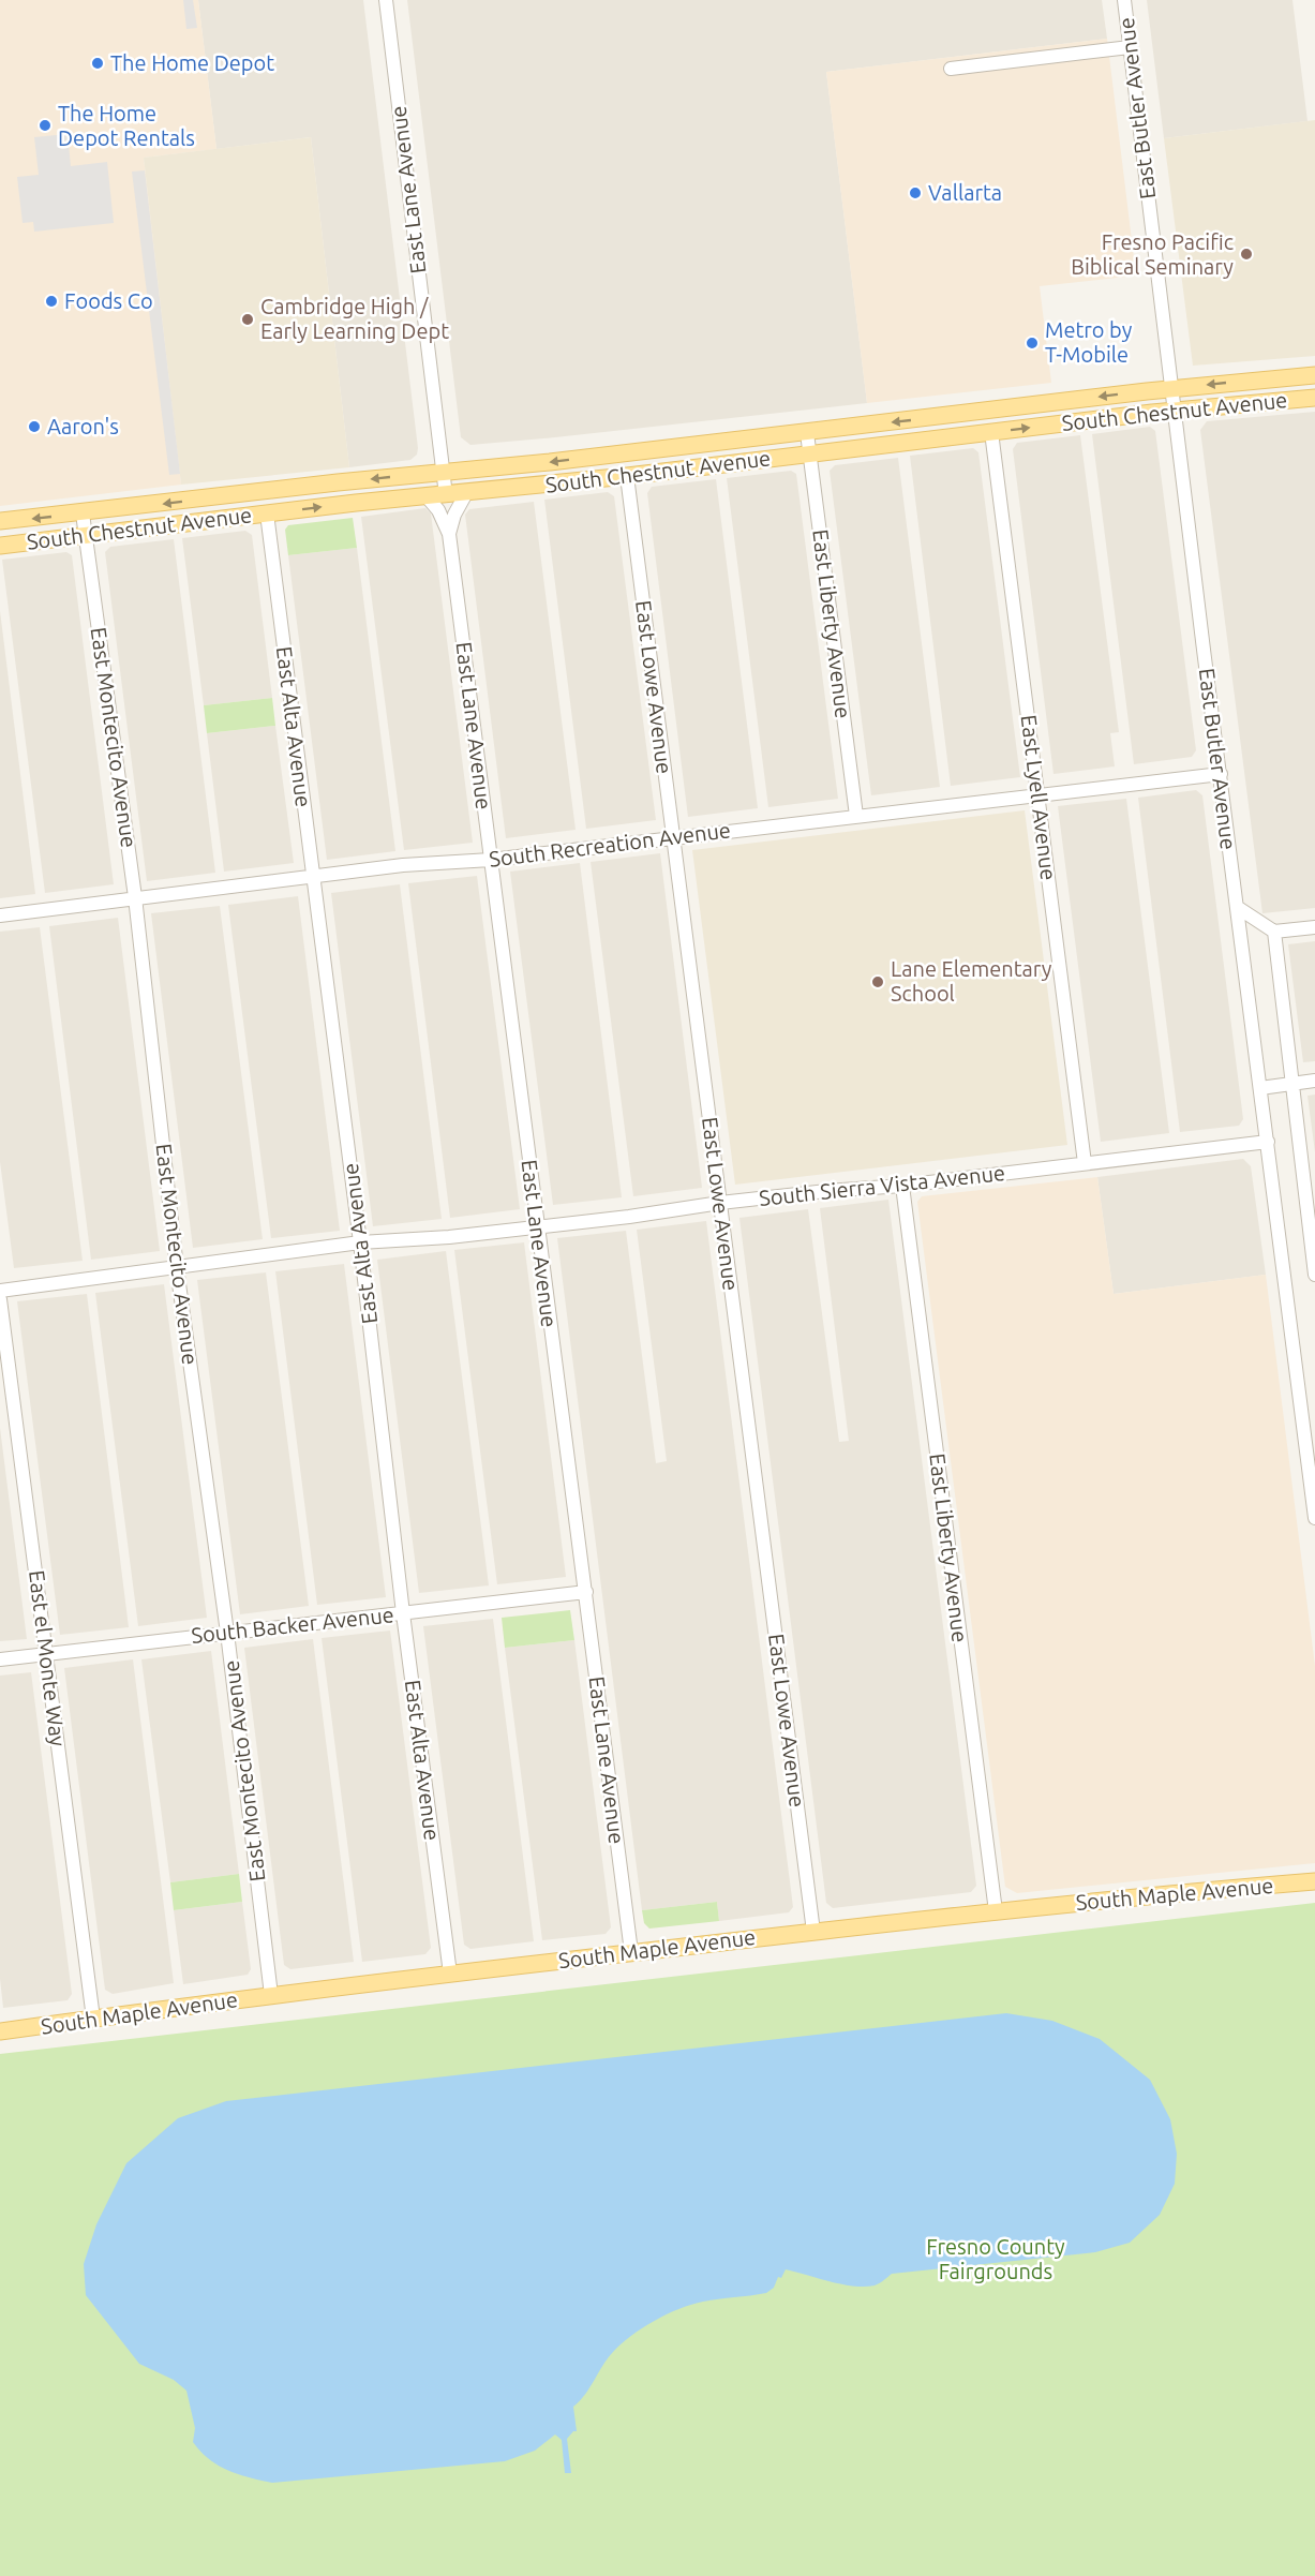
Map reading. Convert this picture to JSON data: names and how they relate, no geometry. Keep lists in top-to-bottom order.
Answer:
{
  "streets": {
    "main road": ["South Chestnut Avenue", "South Maple Avenue"],
    "street": [
      "East Butler Avenue",
      "East Lane Avenue",
      "East Liberty Avenue",
      "East Lowe Avenue",
      "East Alta Avenue",
      "East Montecito Avenue",
      "East Lyell Avenue",
      "South Recreation Avenue",
      "South Sierra Vista Avenue",
      "South Backer Avenue",
      "East el Monte Way"
    ]
  },
  "crossings": [
    ["East Butler Avenue", "South Chestnut Avenue"],
    ["East Butler Avenue", "South Recreation Avenue"],
    ["East Butler Avenue", "South Sierra Vista Avenue"],
    ["East Lane Avenue", "South Chestnut Avenue"],
    ["East Lane Avenue", "South Recreation Avenue"],
    ["East Lane Avenue", "South Sierra Vista Avenue"],
    ["East Lane Avenue", "South Backer Avenue"],
    ["East Lane Avenue", "South Maple Avenue"],
    ["South Chestnut Avenue", "East Liberty Avenue"],
    ["South Chestnut Avenue", "East Lowe Avenue"],
    ["South Chestnut Avenue", "East Alta Avenue"],
    ["South Chestnut Avenue", "East Montecito Avenue"],
    ["South Chestnut Avenue", "East Lyell Avenue"],
    ["East Liberty Avenue", "South Recreation Avenue"],
    ["East Liberty Avenue", "South Sierra Vista Avenue"],
    ["East Liberty Avenue", "South Maple Avenue"],
    ["East Lowe Avenue", "South Recreation Avenue"],
    ["East Lowe Avenue", "South Sierra Vista Avenue"],
    ["East Lowe Avenue", "South Maple Avenue"],
    ["East Alta Avenue", "South Recreation Avenue"],
    ["East Alta Avenue", "South Sierra Vista Avenue"],
    ["East Alta Avenue", "South Backer Avenue"],
    ["East Alta Avenue", "South Maple Avenue"],
    ["East Montecito Avenue", "South Recreation Avenue"],
    ["East Montecito Avenue", "South Sierra Vista Avenue"],
    ["East Montecito Avenue", "South Backer Avenue"],
    ["East Montecito Avenue", "South Maple Avenue"],
    ["East Lyell Avenue", "South Recreation Avenue"],
    ["East Lyell Avenue", "South Sierra Vista Avenue"],
    ["South Backer Avenue", "East el Monte Way"],
    ["East el Monte Way", "South Maple Avenue"]
  ],
  "parks": ["Fresno County Fairgrounds"],
  "places": [
    "The Home Depot",
    "The Home Depot Rentals",
    "Vallarta",
    "Fresno Pacific Biblical Seminary",
    "Foods Co",
    "Cambridge High / Early Learning Dept",
    "Metro by T-Mobile",
    "Aaron's",
    "Lane Elementary School"
  ]
}
